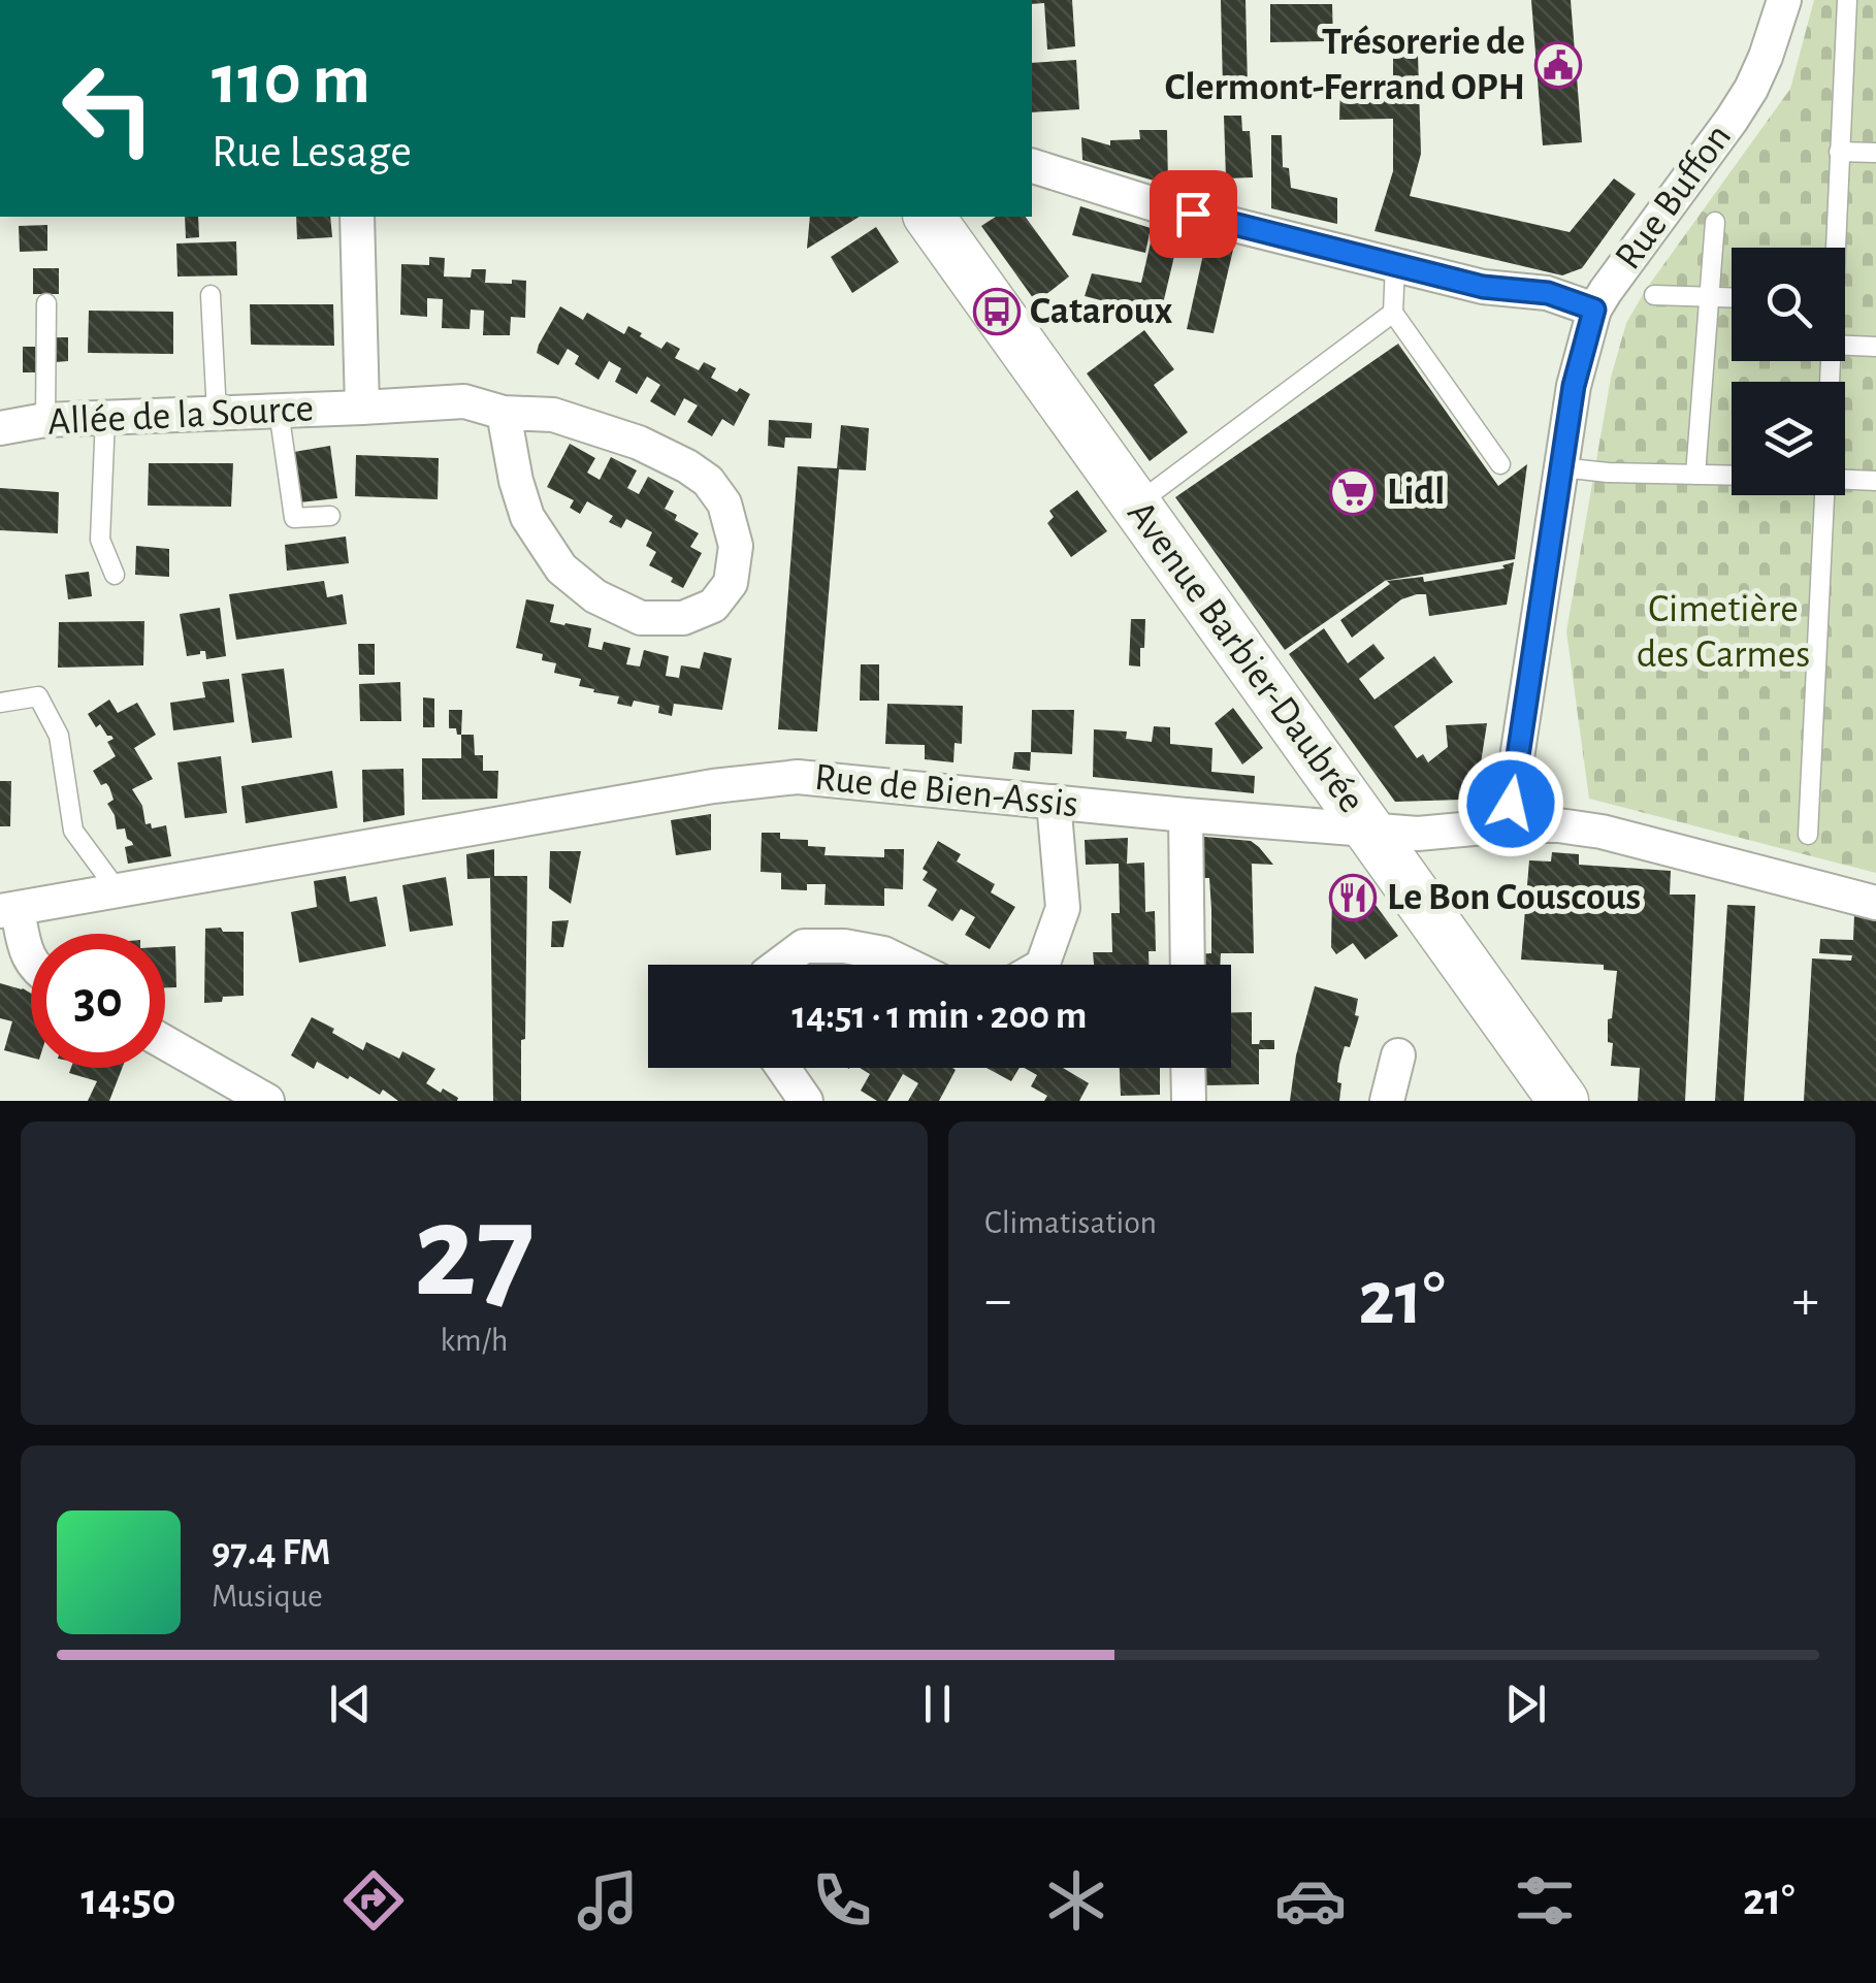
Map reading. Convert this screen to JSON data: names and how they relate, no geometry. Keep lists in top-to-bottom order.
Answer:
{
  "streets": {
    "main road": ["Avenue Barbier-Daubrée"],
    "street": ["Rue Buffon", "Allée de la Source", "Rue de Bien-Assis"]
  },
  "crossings": [
    ["Rue Buffon", "Rue de Bien-Assis"],
    ["Avenue Barbier-Daubrée", "Rue de Bien-Assis"]
  ],
  "parks": ["Cimetière des Carmes"],
  "places": {
    "public building": ["Trésorerie de Clermont-Ferrand OPH"],
    "bus stop": ["Cataroux"],
    "supermarket": ["Lidl"],
    "restaurant": ["Le Bon Couscous"]
  },
  "page": {
    "turn": ["110 m", "Rue Lesage"],
    "limit": "30",
    "trip": "14:51 · 1 min · 200 m",
    "tile": [
      ["27", "km/h"],
      "Climatisation"
    ],
    "heat": ["−", "21°", "+"],
    "song": ["97.4 FM", "Musique"],
    "tabs": ["14:50", "21°"]
  }
}
